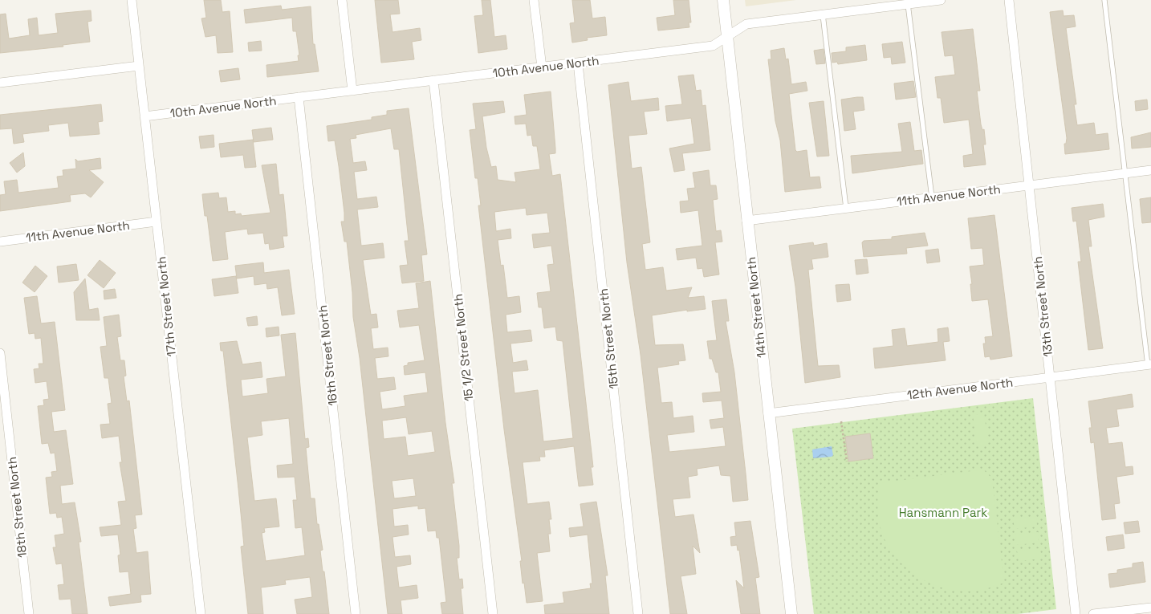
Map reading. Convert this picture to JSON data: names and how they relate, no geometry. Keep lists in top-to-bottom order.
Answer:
{
  "streets": {
    "street": [
      "10th Avenue North",
      "11th Avenue North",
      "17th Street North",
      "13th Street North",
      "14th Street North",
      "15th Street North",
      "15 1/2 Street North",
      "16th Street North",
      "12th Avenue North",
      "18th Street North"
    ]
  },
  "crossings": [
    ["10th Avenue North", "17th Street North"],
    ["10th Avenue North", "14th Street North"],
    ["10th Avenue North", "15th Street North"],
    ["10th Avenue North", "15 1/2 Street North"],
    ["10th Avenue North", "16th Street North"],
    ["11th Avenue North", "17th Street North"],
    ["11th Avenue North", "13th Street North"],
    ["11th Avenue North", "14th Street North"],
    ["13th Street North", "12th Avenue North"],
    ["14th Street North", "12th Avenue North"]
  ],
  "parks": ["Hansmann Park"]
}
